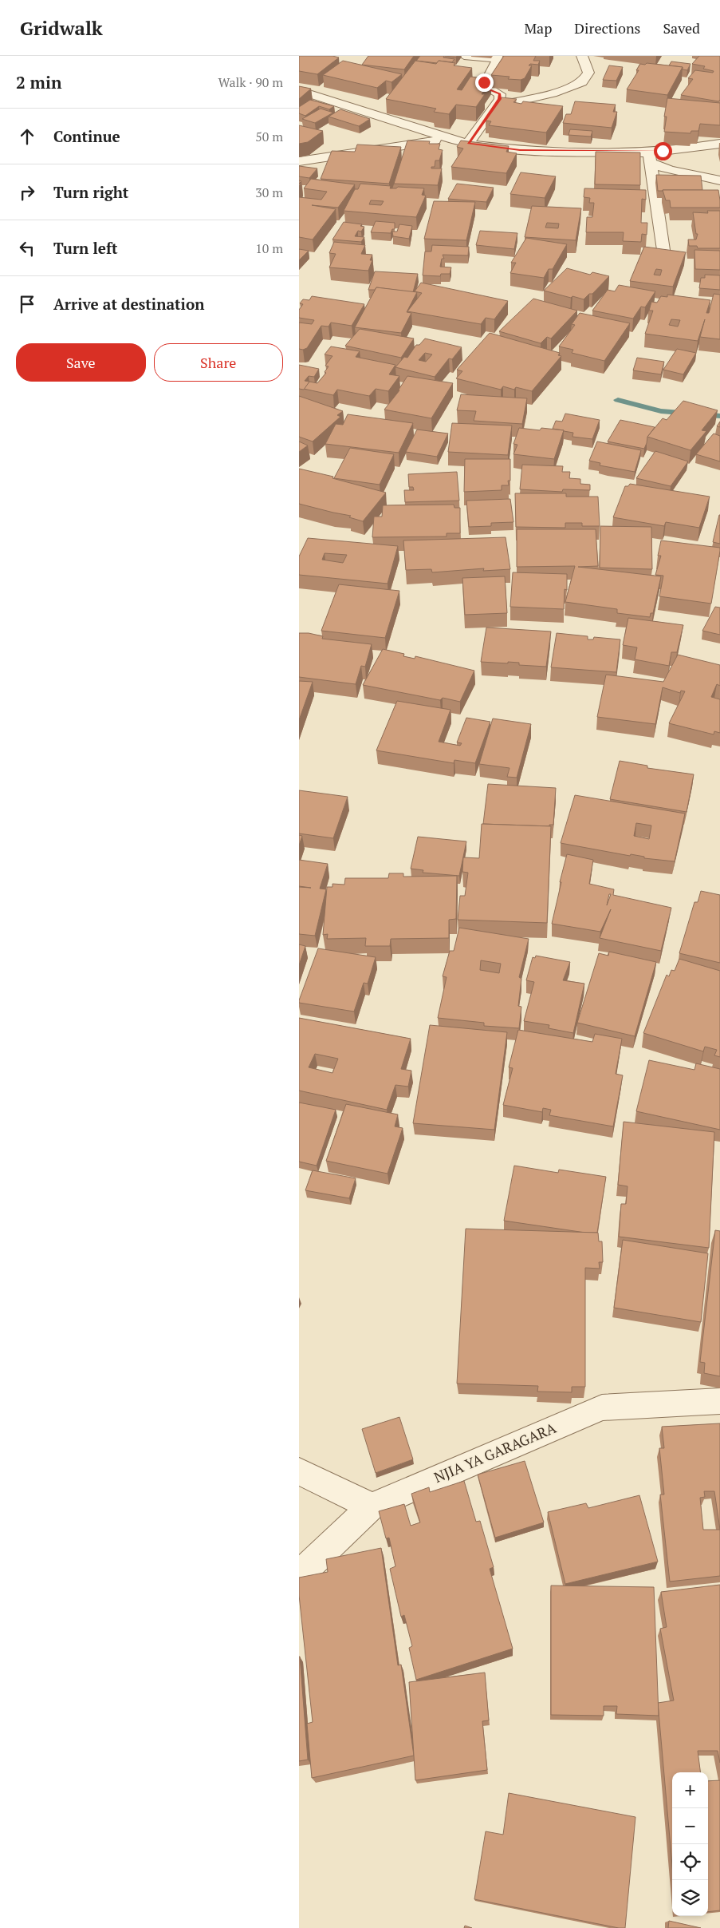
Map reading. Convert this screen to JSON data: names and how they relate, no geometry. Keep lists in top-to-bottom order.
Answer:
{
  "streets": {
    "street": ["NJIA YA GARAGARA"]
  },
  "page": {
    "header": "Gridwalk",
    "nav": ["Map", "Directions", "Saved"],
    "heading": ["2 min", "Walk · 90 m"],
    "list": [
      ["Continue", "50 m"],
      ["Turn right", "30 m"],
      ["Turn left", "10 m"],
      "Arrive at destination"
    ],
    "buttons": ["Save", "Share"],
    "map_buttons": ["+", "−"]
  }
}
